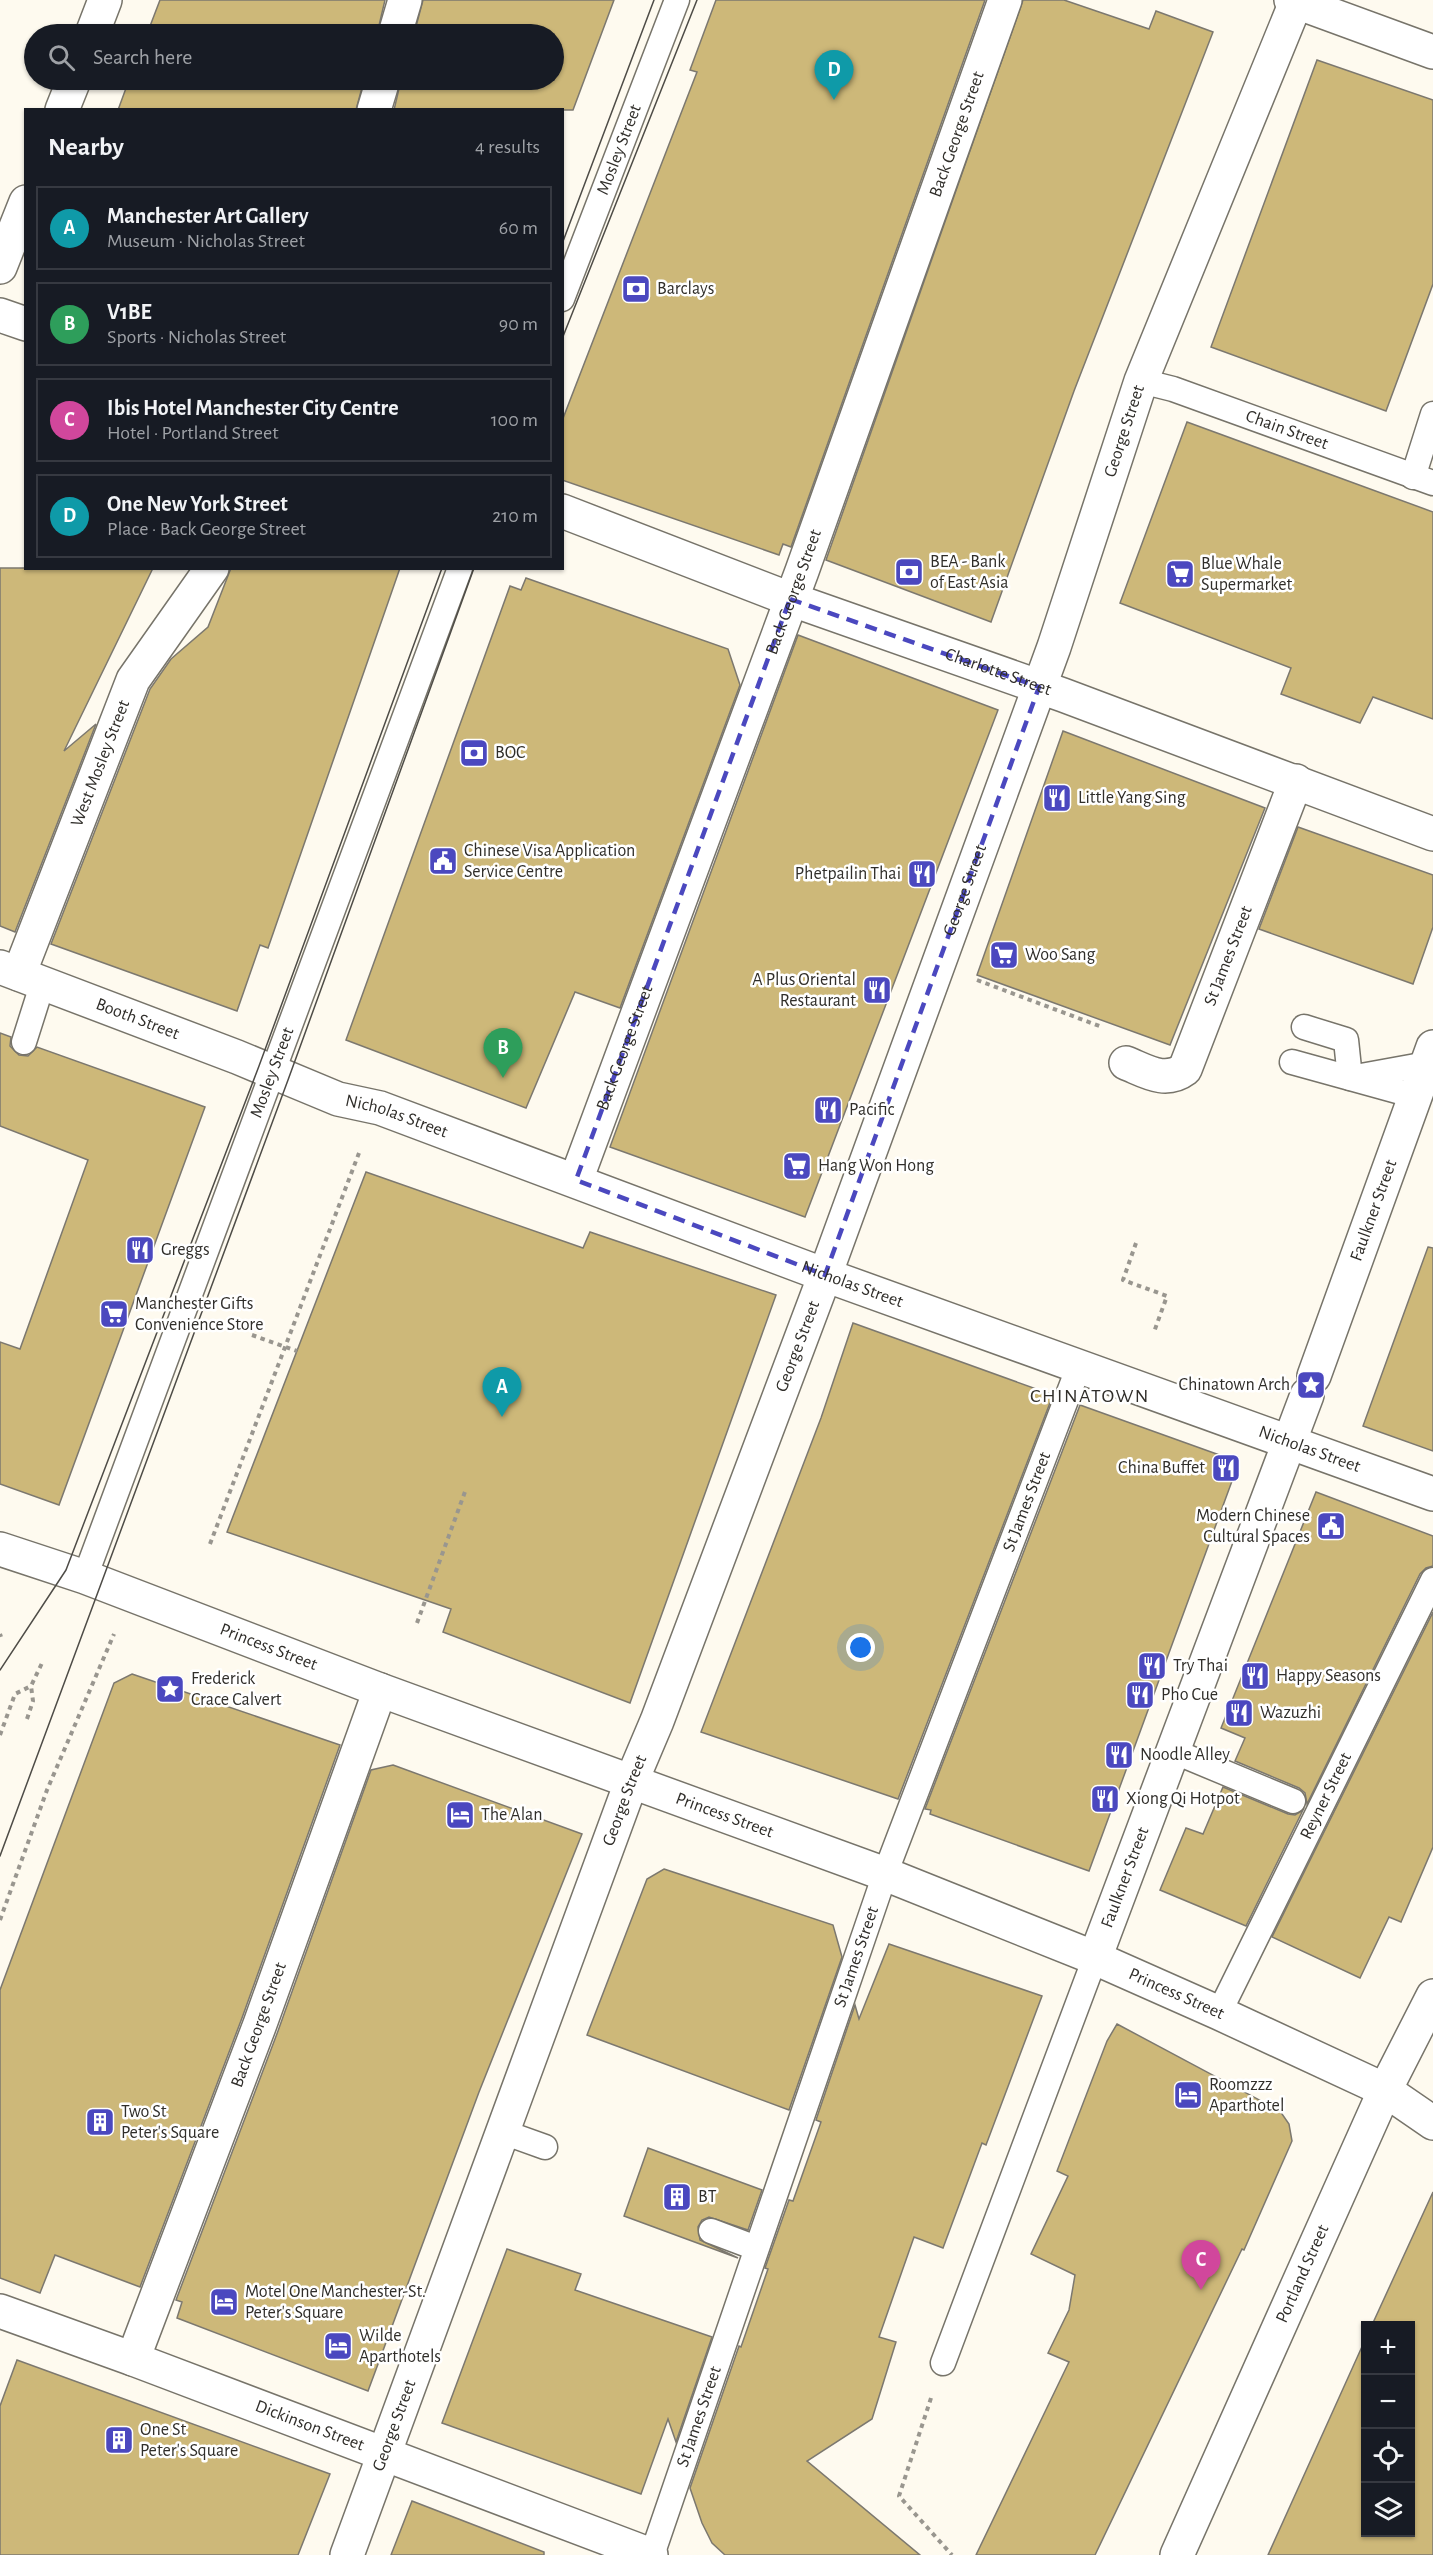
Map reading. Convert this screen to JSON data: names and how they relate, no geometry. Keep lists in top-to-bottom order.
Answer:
{
  "streets": {
    "street": [
      "Back George Street",
      "George Street",
      "Charlotte Street",
      "West Mosley Street",
      "St James Street",
      "Booth Street",
      "Nicholas Street",
      "Faulkner Street",
      "Princess Street",
      "Portland Street",
      "Dickinson Street"
    ],
    "lane": ["Mosley Street", "Chain Street", "Reyner Street"]
  },
  "crossings": [
    ["Back George Street", "Charlotte Street"],
    ["Back George Street", "Nicholas Street"],
    ["Back George Street", "Princess Street"],
    ["Back George Street", "Dickinson Street"],
    ["Mosley Street", "Booth Street"],
    ["Mosley Street", "Nicholas Street"],
    ["Mosley Street", "Princess Street"],
    ["George Street", "Chain Street"],
    ["George Street", "Charlotte Street"],
    ["George Street", "Nicholas Street"],
    ["George Street", "Princess Street"],
    ["George Street", "Dickinson Street"],
    ["Charlotte Street", "St James Street"],
    ["West Mosley Street", "Booth Street"],
    ["St James Street", "Nicholas Street"],
    ["St James Street", "Princess Street"],
    ["St James Street", "Dickinson Street"],
    ["Booth Street", "Nicholas Street"],
    ["Nicholas Street", "Faulkner Street"],
    ["Faulkner Street", "Princess Street"],
    ["Princess Street", "Reyner Street"],
    ["Princess Street", "Portland Street"]
  ],
  "districts": ["CHINATOWN"],
  "places": {
    "bank": ["Barclays", "BEA - Bank of East Asia", "BOC"],
    "supermarket": [
      "Blue Whale Supermarket",
      "Woo Sang",
      "Hang Won Hong",
      "Manchester Gifts Convenience Store"
    ],
    "restaurant": [
      "Little Yang Sing",
      "Phetpailin Thai",
      "A Plus Oriental Restaurant",
      "Pacific",
      "Greggs",
      "China Buffet",
      "Try Thai",
      "Happy Seasons",
      "Pho Cue",
      "Wazuzhi",
      "Noodle Alley",
      "Xiong Qi Hotpot"
    ],
    "public building": ["Chinese Visa Application Service Centre", "Modern Chinese Cultural Spaces"],
    "place": ["Chinatown Arch", "Frederick Crace Calvert"],
    "hotel": [
      "The Alan",
      "Roomzzz Aparthotel",
      "Motel One Manchester-St. Peter's Square",
      "Wilde Aparthotels"
    ],
    "building": ["Two St Peter's Square", "BT", "One St Peter's Square"]
  },
  "page": {
    "search": "Search here",
    "pins": [
      "D",
      "B",
      "A",
      "C"
    ],
    "heading": ["Nearby", "4 results"],
    "list": [
      {
        "mark": "A",
        "name": "Manchester Art Gallery",
        "note": "Museum · Nicholas Street",
        "value": "60 m"
      },
      {
        "mark": "B",
        "name": "V1BE",
        "note": "Sports · Nicholas Street",
        "value": "90 m"
      },
      {
        "mark": "C",
        "name": "Ibis Hotel Manchester City Centre",
        "note": "Hotel · Portland Street",
        "value": "100 m"
      },
      {
        "mark": "D",
        "name": "One New York Street",
        "note": "Place · Back George Street",
        "value": "210 m"
      }
    ],
    "map_buttons": ["+", "−"]
  }
}
